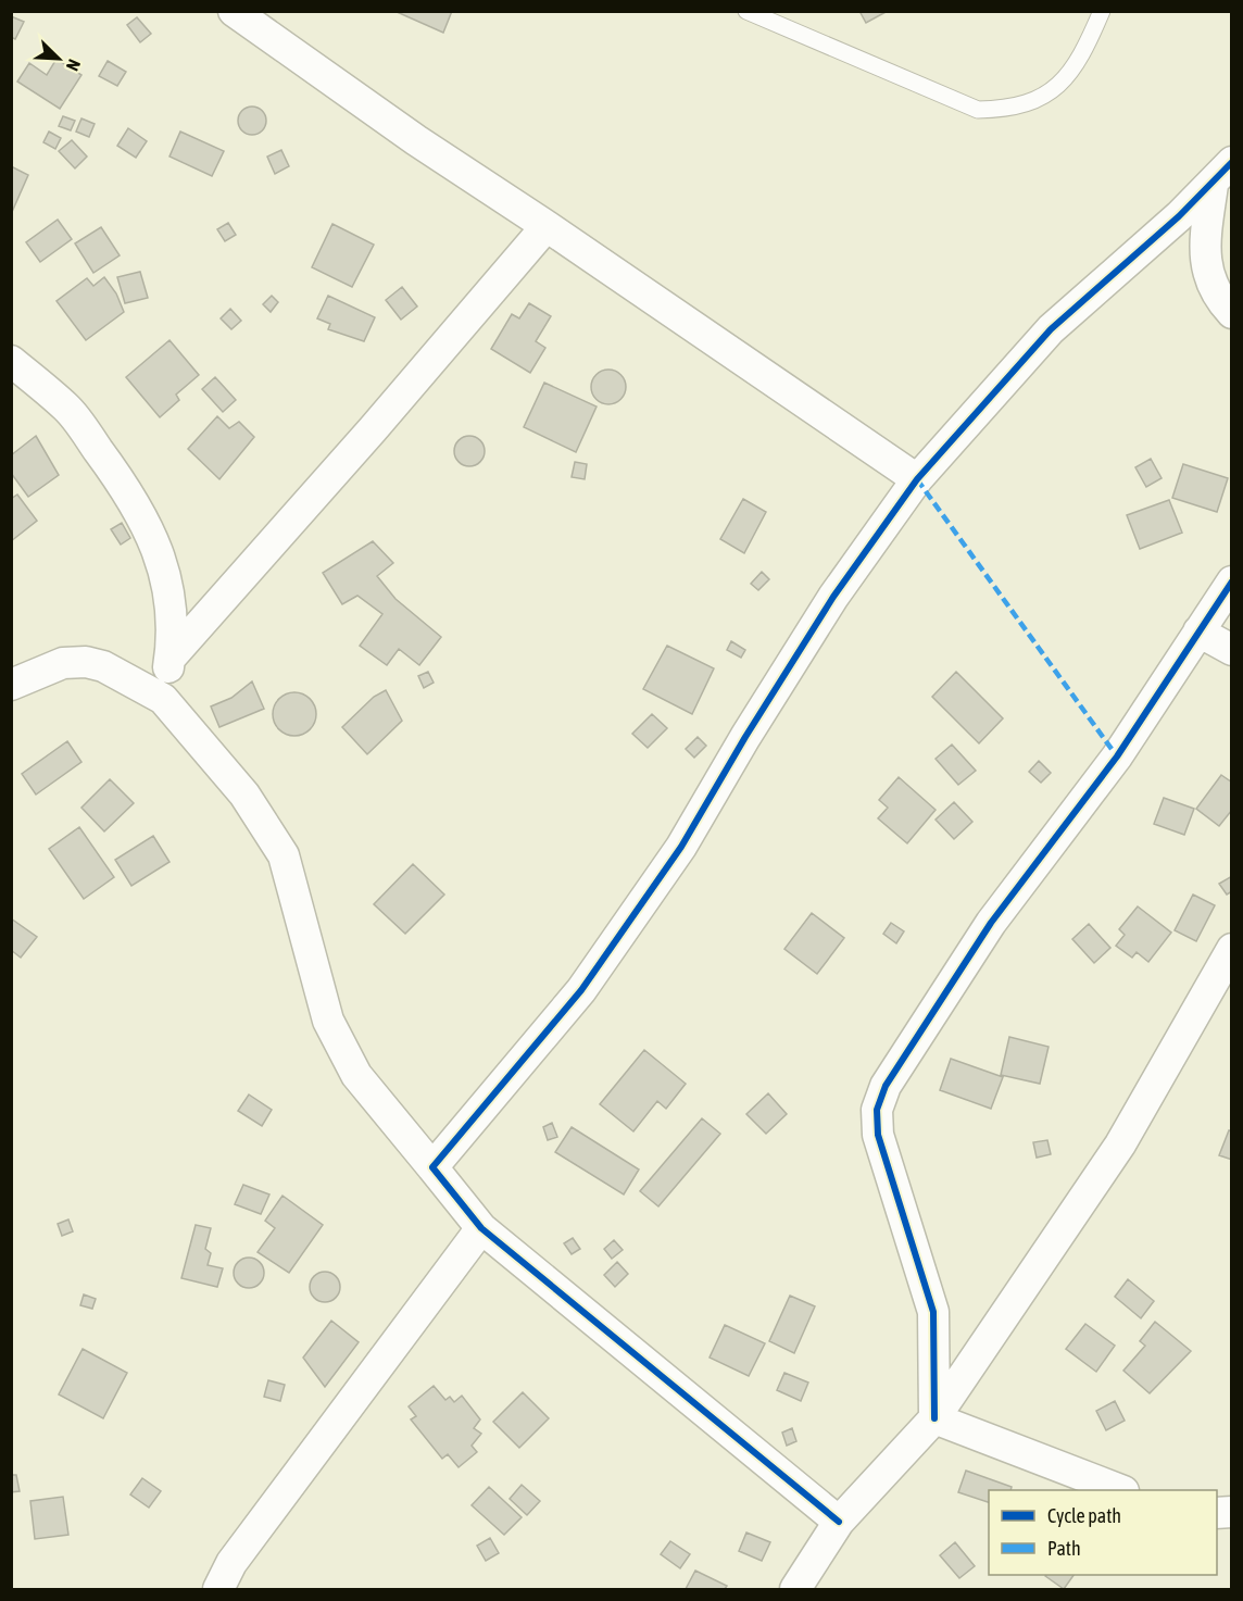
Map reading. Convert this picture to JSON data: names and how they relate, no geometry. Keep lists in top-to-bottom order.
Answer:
{
  "legend": ["Cycle path", "Path"],
  "north": "bottom right"
}
